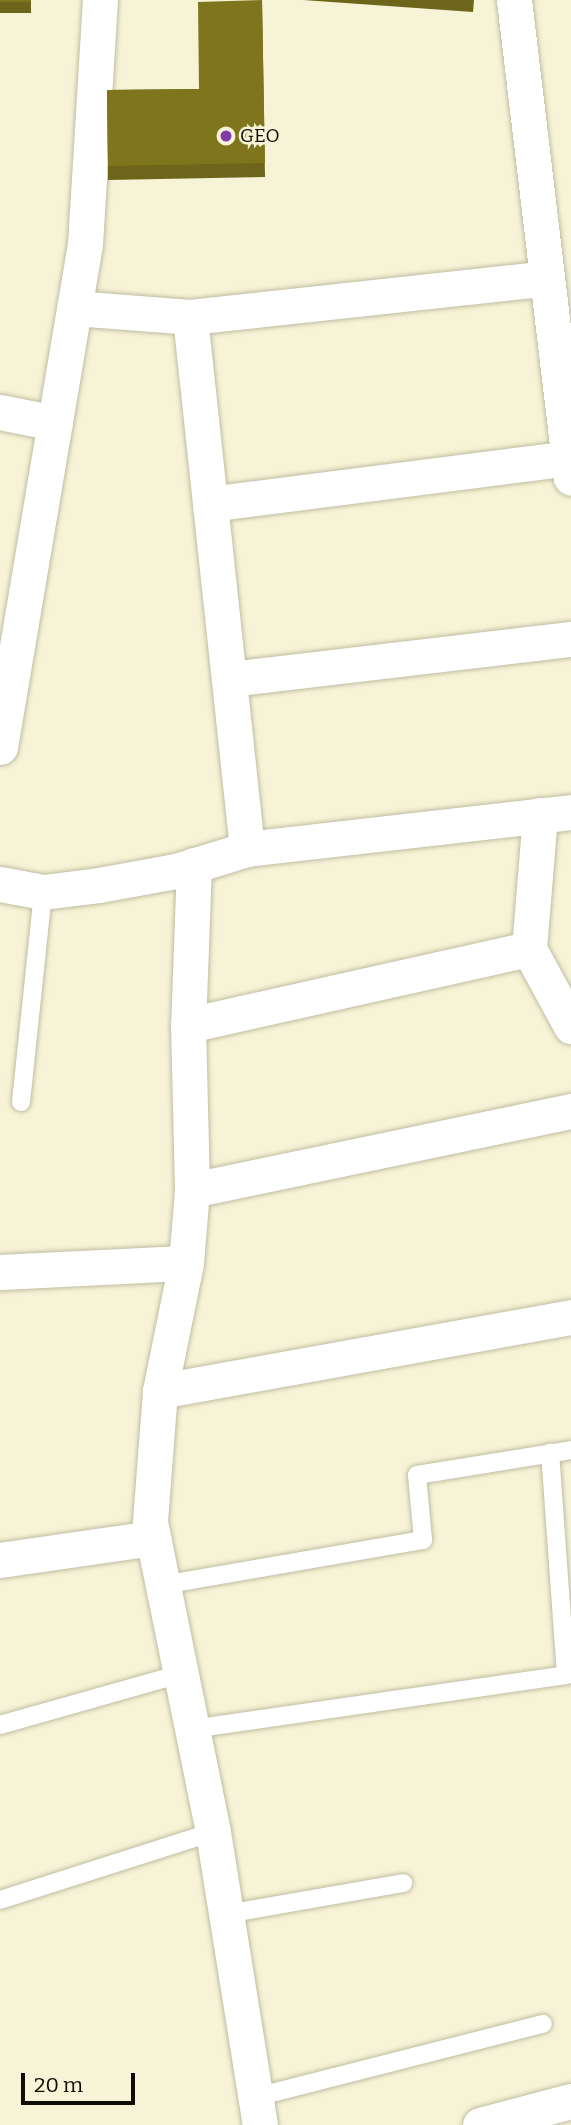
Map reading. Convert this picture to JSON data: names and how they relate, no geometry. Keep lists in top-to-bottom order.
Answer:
{
  "places": ["GEO"],
  "scale_bar": "20 m"
}
